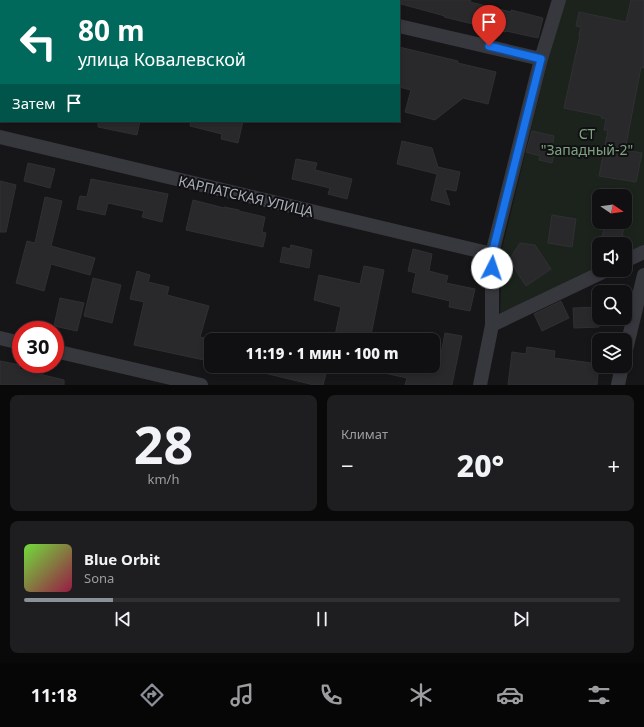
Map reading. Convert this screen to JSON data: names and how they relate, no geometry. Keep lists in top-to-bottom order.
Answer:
{
  "streets": {
    "street": ["КАРПАТСКАЯ УЛИЦА"]
  },
  "parks": ["СТ \"Западный-2\""],
  "north": "right",
  "page": {
    "turn": ["80 m", "улица Ковалевской"],
    "then": "Затем",
    "limit": "30",
    "trip": "11:19 · 1 мин · 100 m",
    "tile": [
      ["28", "km/h"],
      "Климат"
    ],
    "heat": ["−", "20°", "+"],
    "song": ["Blue Orbit", "Sona"],
    "tabs": "11:18"
  }
}
